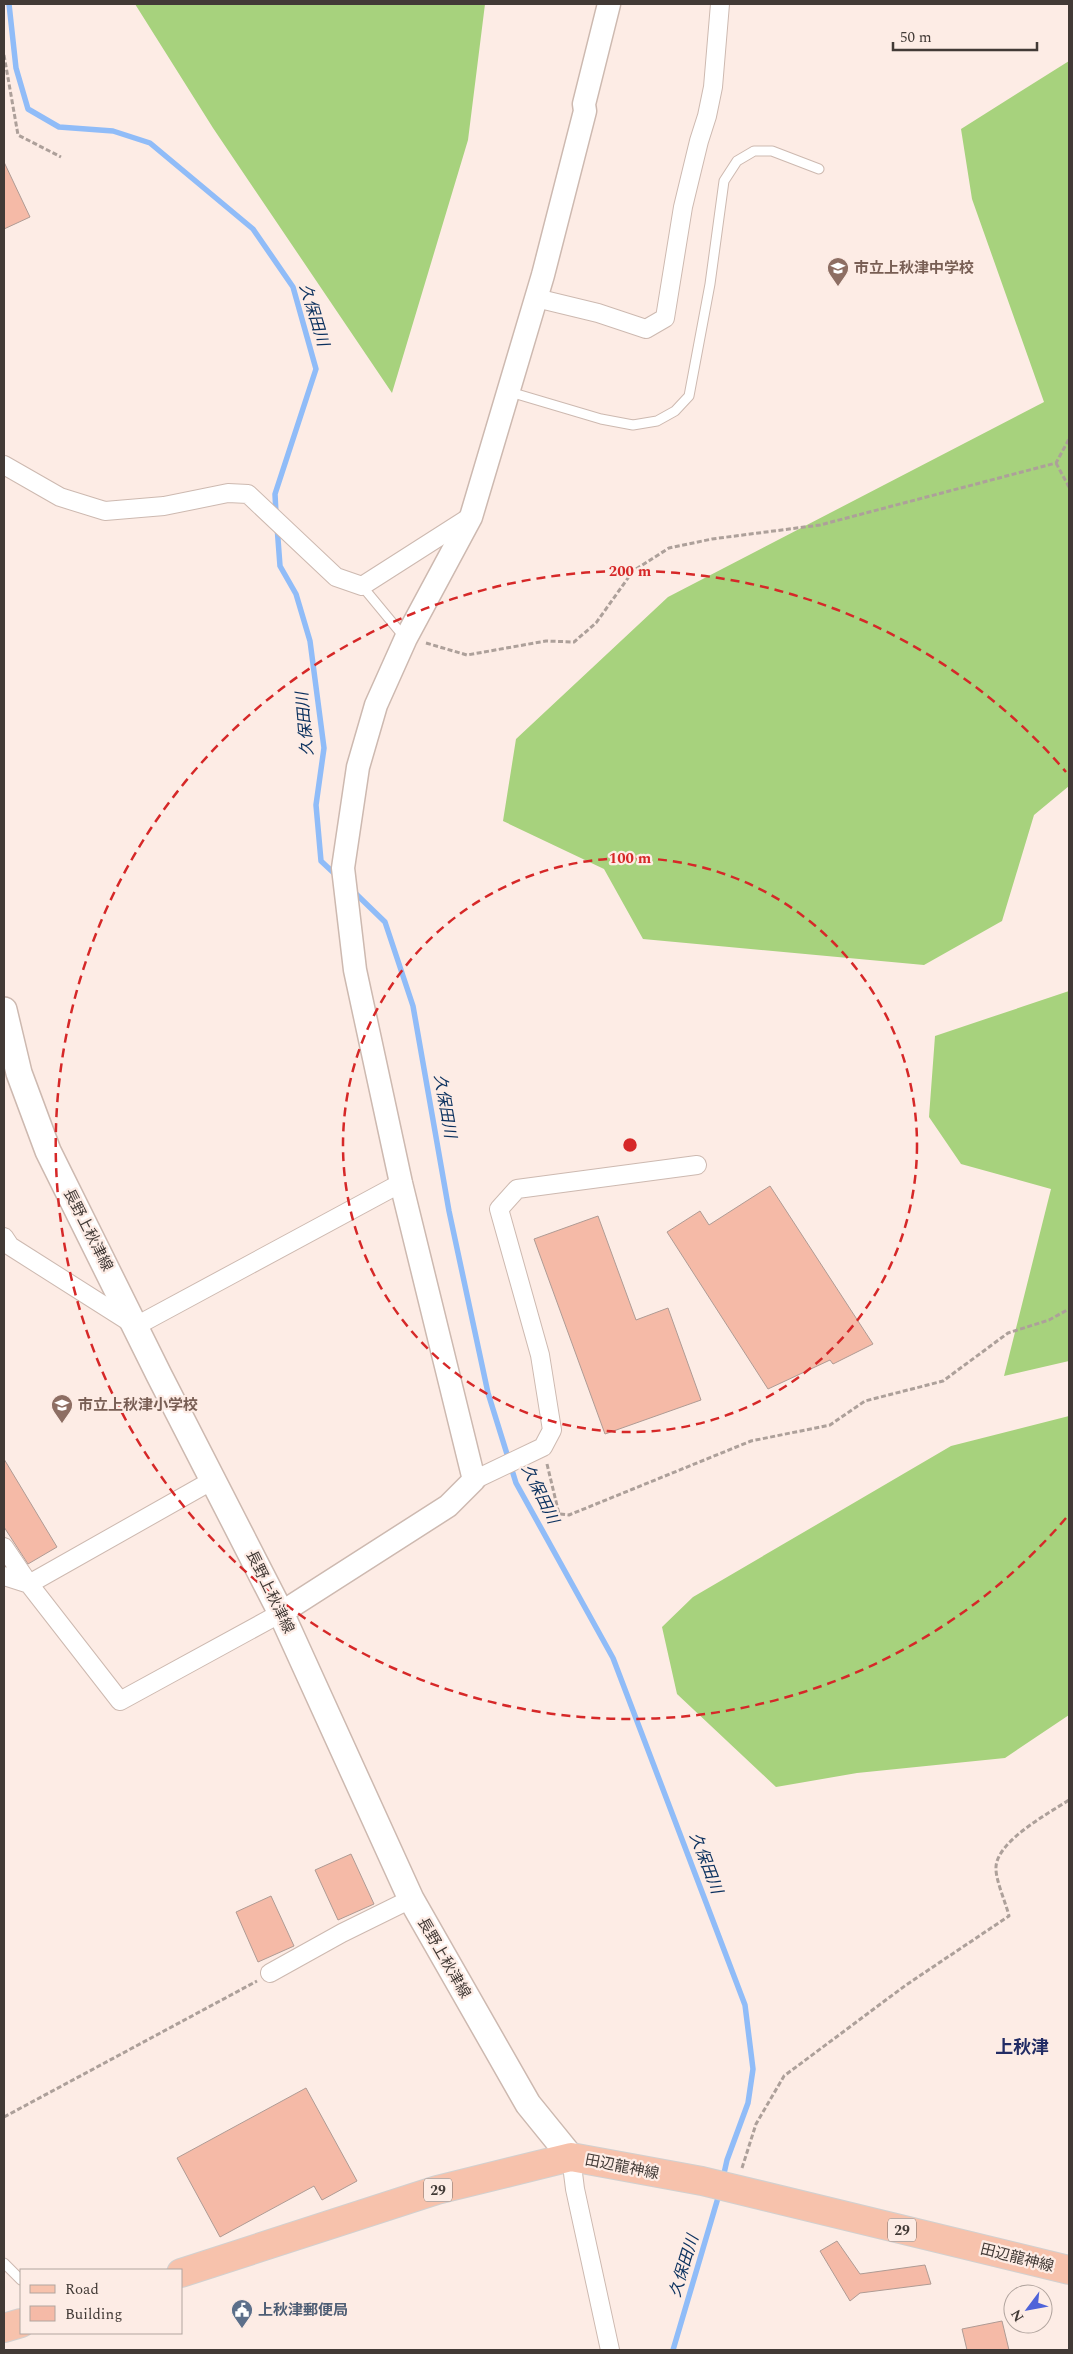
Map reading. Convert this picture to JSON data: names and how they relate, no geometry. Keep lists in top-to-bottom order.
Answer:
{
  "streets": {
    "main road": ["長野上秋津線", "田辺龍神線", "29"]
  },
  "crossings": [
    ["長野上秋津線", "田辺龍神線"]
  ],
  "districts": ["上秋津"],
  "water": ["久保田川"],
  "places": {
    "school or university": ["市立上秋津中学校", "市立上秋津小学校"],
    "public building": ["上秋津郵便局"]
  },
  "legend": ["Road", "Building"],
  "scale_bar": "50 m",
  "north": "bottom left",
  "rings": ["200 m", "100 m"]
}
